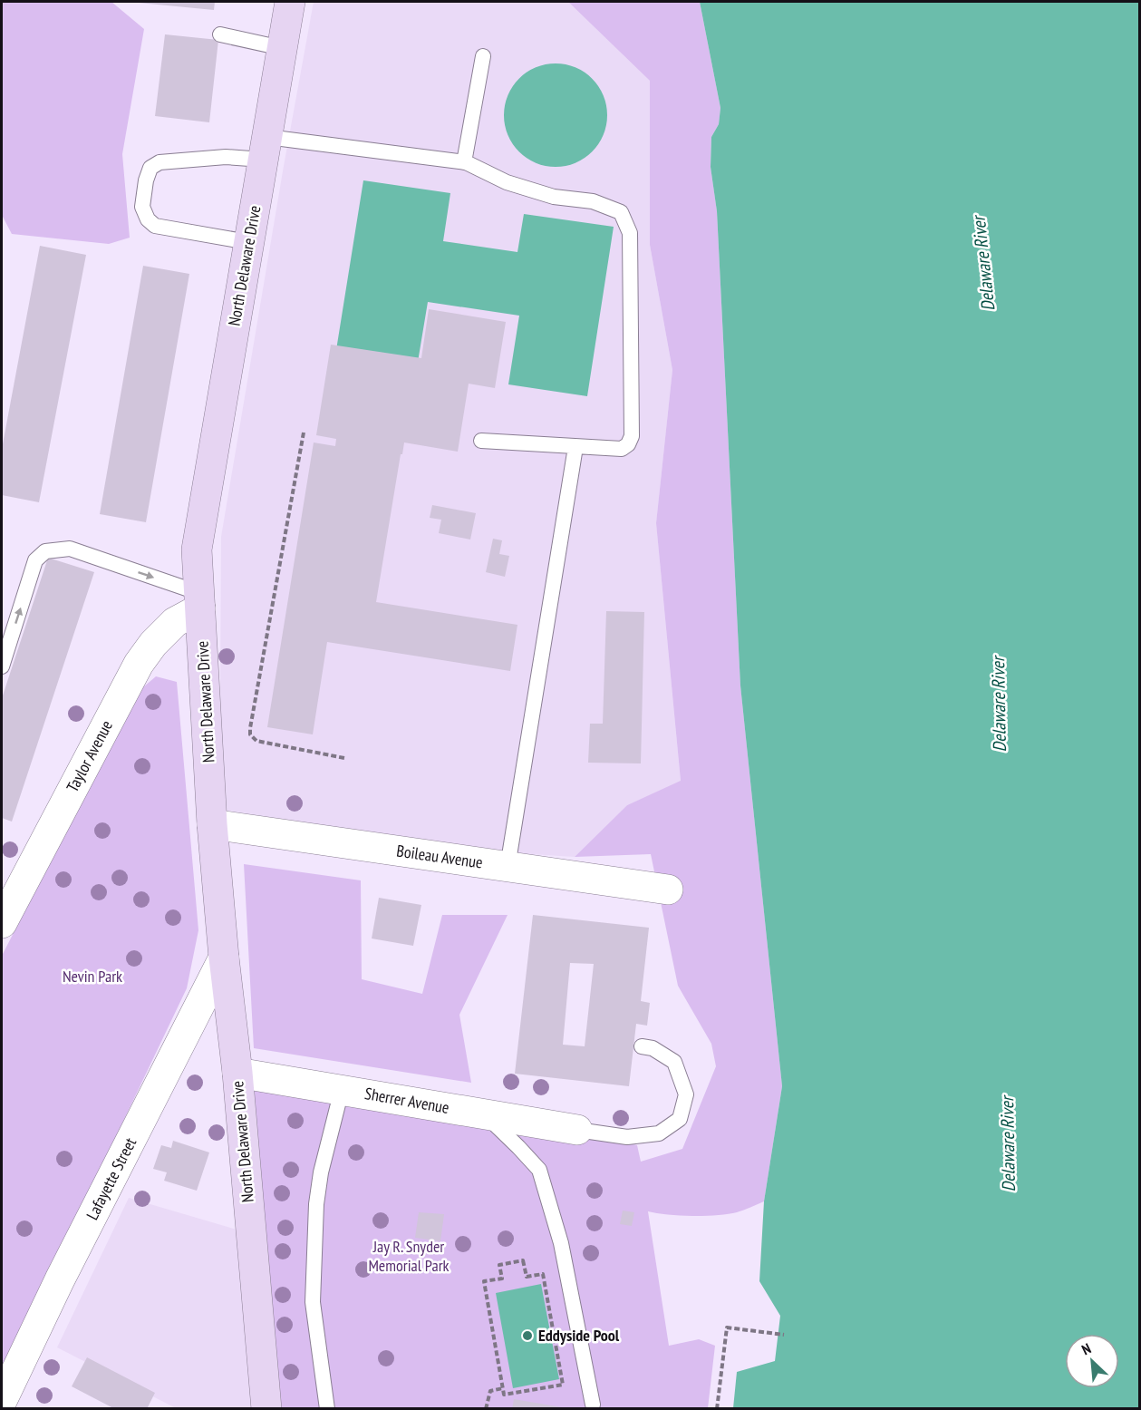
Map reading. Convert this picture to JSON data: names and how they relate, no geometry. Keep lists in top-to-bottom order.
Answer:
{
  "streets": {
    "main road": ["North Delaware Drive"],
    "street": [
      "Taylor Avenue",
      "Boileau Avenue",
      "Sherrer Avenue",
      "Lafayette Street"
    ]
  },
  "crossings": [
    ["North Delaware Drive", "Taylor Avenue"],
    ["North Delaware Drive", "Boileau Avenue"],
    ["North Delaware Drive", "Sherrer Avenue"],
    ["North Delaware Drive", "Lafayette Street"]
  ],
  "water": ["Delaware River"],
  "parks": ["Nevin Park", "Jay R. Snyder Memorial Park"],
  "places": ["Eddyside Pool"],
  "north": "top left"
}
